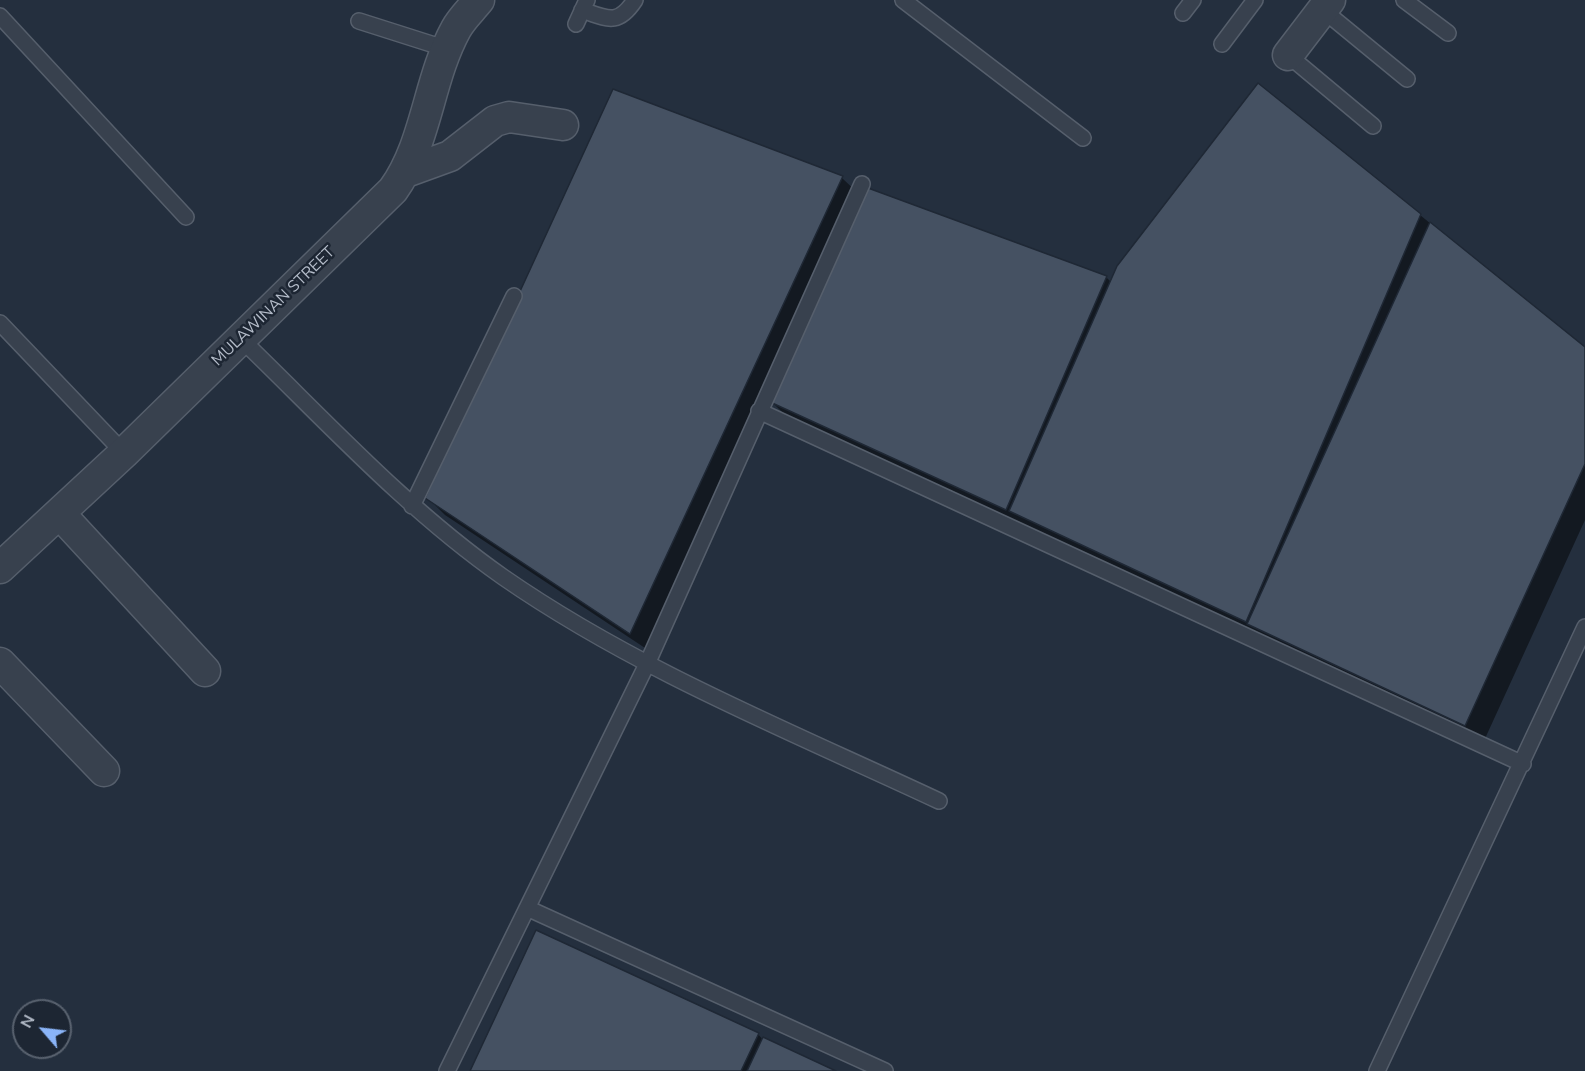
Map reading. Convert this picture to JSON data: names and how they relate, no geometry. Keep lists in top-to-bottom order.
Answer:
{
  "streets": {
    "street": ["MULAWINAN STREET"]
  },
  "north": "top left"
}
